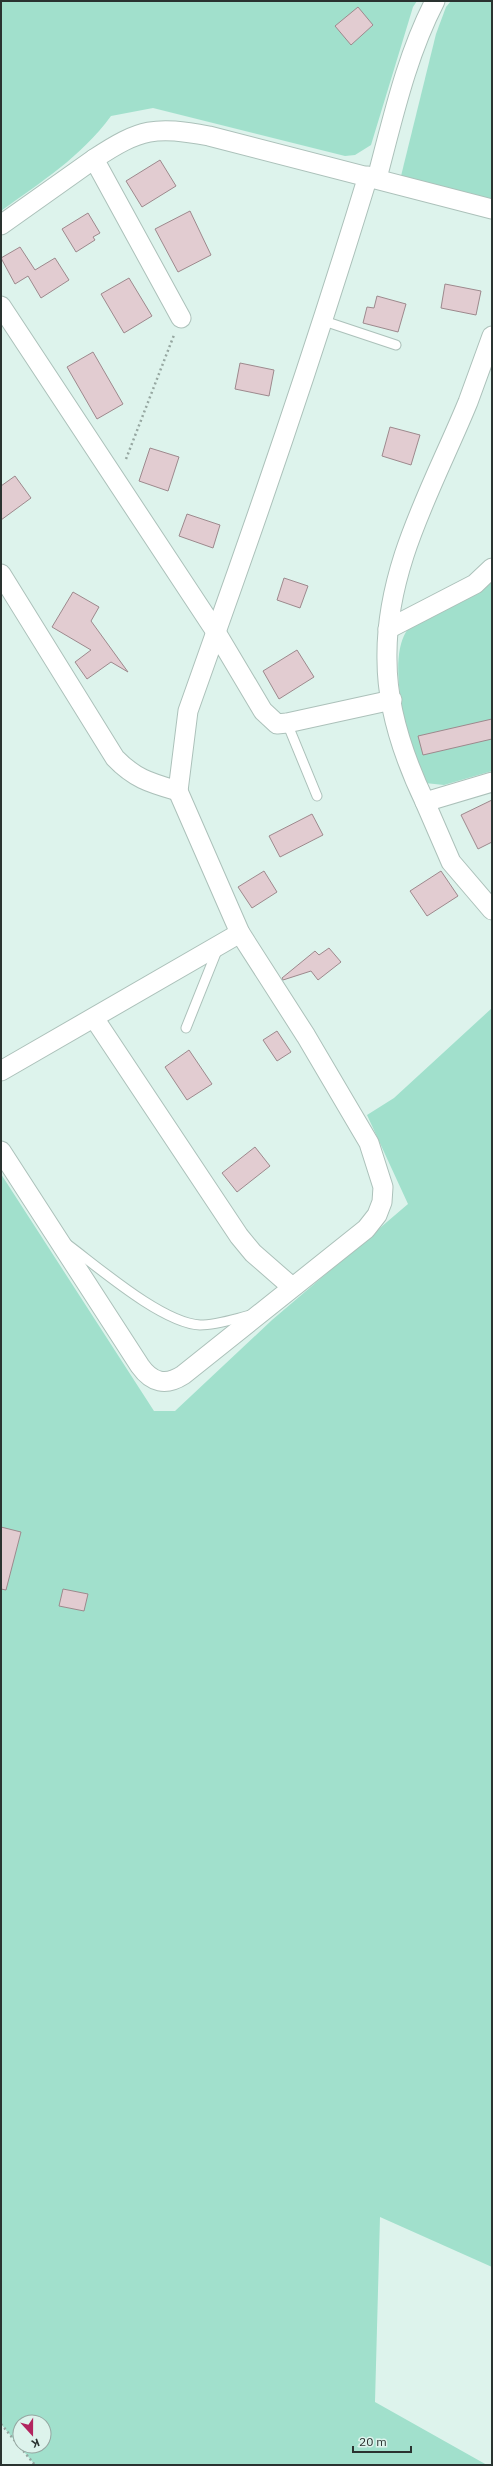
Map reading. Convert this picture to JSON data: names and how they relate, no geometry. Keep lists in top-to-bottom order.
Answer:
{
  "scale_bar": "20 m",
  "north": "bottom"
}
